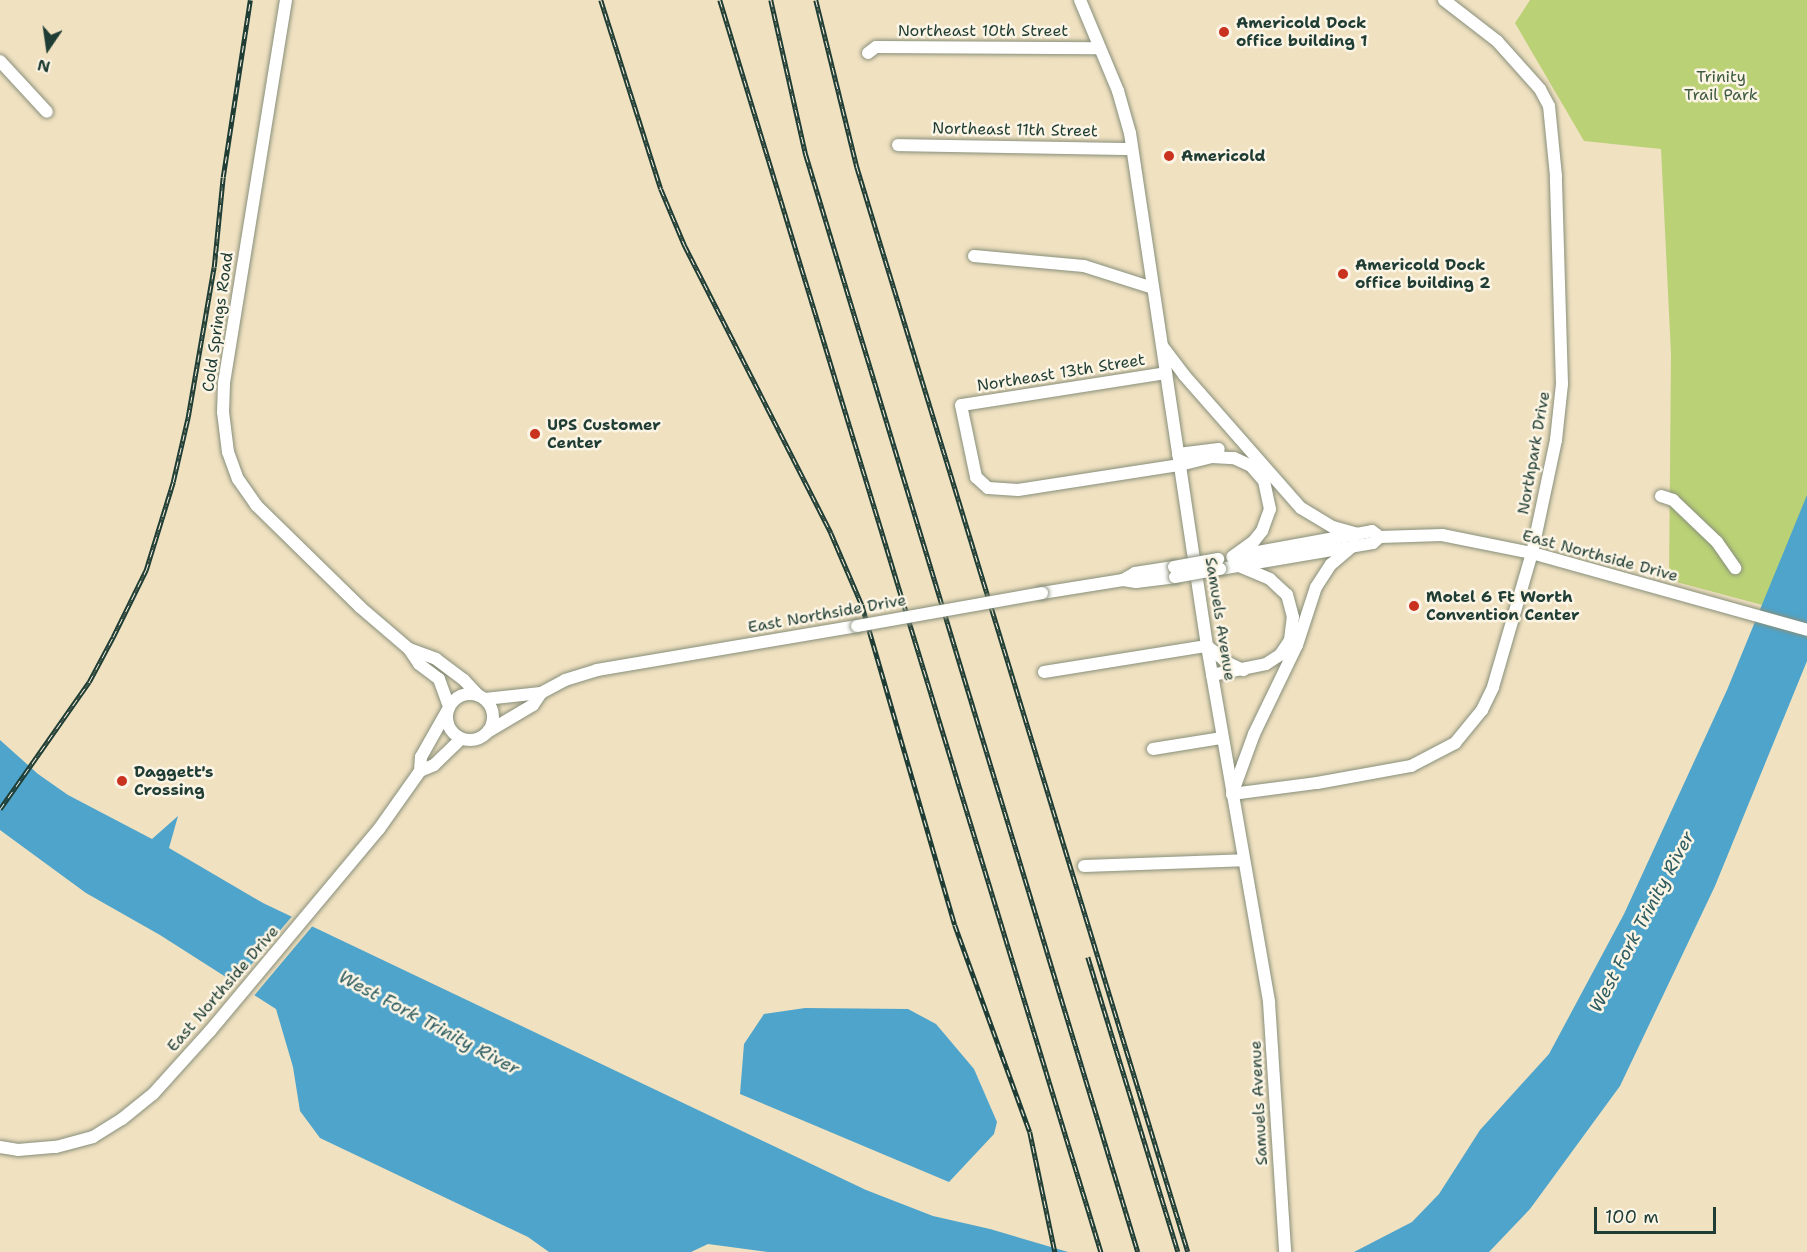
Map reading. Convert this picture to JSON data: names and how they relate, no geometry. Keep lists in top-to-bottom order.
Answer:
{
  "streets": {
    "street": [
      "Northeast 10th Street",
      "Northeast 11th Street",
      "Cold Springs Road",
      "Northeast 13th Street",
      "Northpark Drive",
      "East Northside Drive",
      "Samuels Avenue"
    ]
  },
  "crossings": [
    ["Northeast 10th Street", "Samuels Avenue"],
    ["Northeast 11th Street", "Samuels Avenue"],
    ["Cold Springs Road", "East Northside Drive"],
    ["Northeast 13th Street", "Samuels Avenue"],
    ["Northpark Drive", "East Northside Drive"],
    ["Northpark Drive", "Samuels Avenue"]
  ],
  "water": ["West Fork Trinity River"],
  "parks": ["Trinity Trail Park"],
  "places": [
    "Americold Dock office building 1",
    "Americold",
    "Americold Dock office building 2",
    "UPS Customer Center",
    "Motel 6 Ft Worth Convention Center",
    "Daggett's Crossing"
  ],
  "scale_bar": "100 m",
  "north": "bottom"
}
